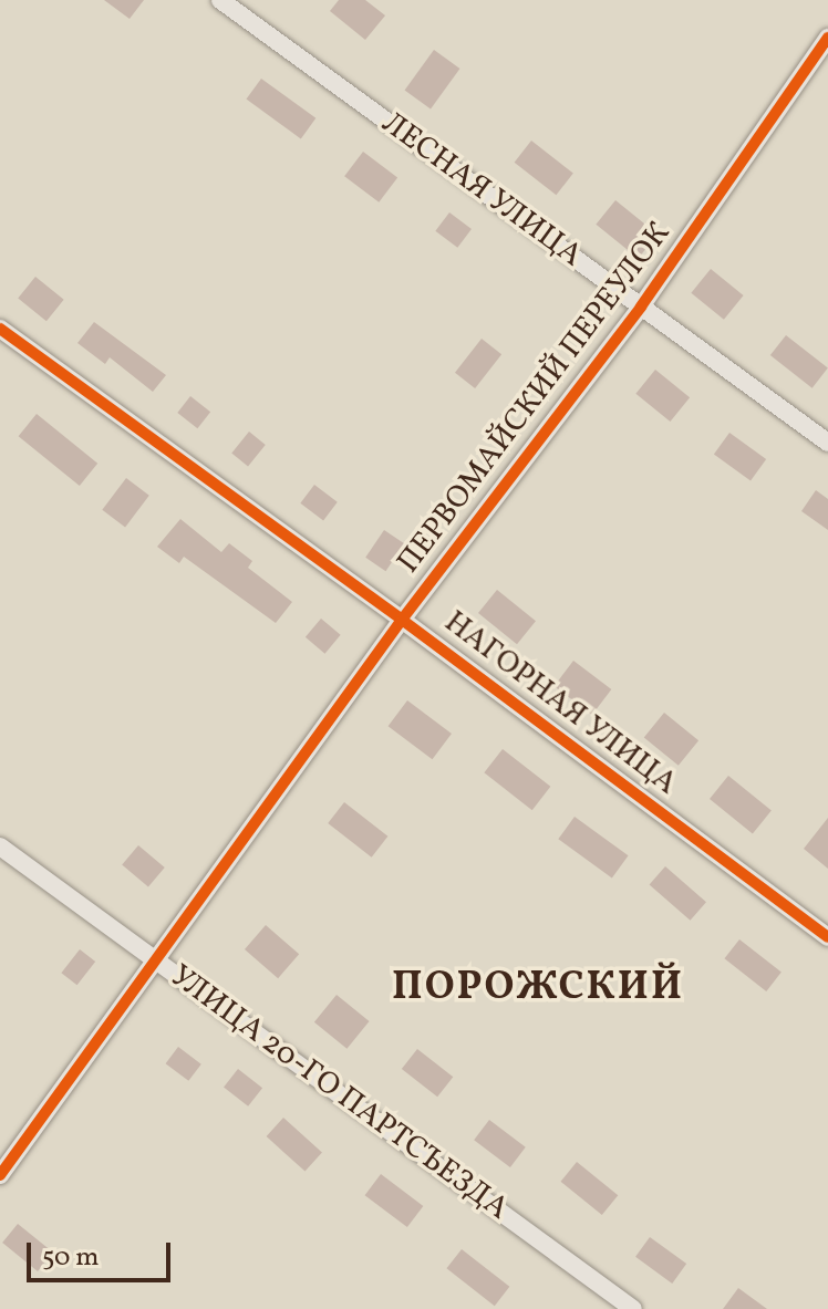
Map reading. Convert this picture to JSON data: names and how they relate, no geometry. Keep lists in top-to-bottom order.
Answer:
{
  "streets": {
    "street": [
      "ЛЕСНАЯ УЛИЦА",
      "ПЕРВОМАЙСКИЙ ПЕРЕУЛОК",
      "НАГОРНАЯ УЛИЦА",
      "УЛИЦА 20-ГО ПАРТСЪЕЗДА"
    ]
  },
  "crossings": [
    ["ЛЕСНАЯ УЛИЦА", "ПЕРВОМАЙСКИЙ ПЕРЕУЛОК"],
    ["ПЕРВОМАЙСКИЙ ПЕРЕУЛОК", "НАГОРНАЯ УЛИЦА"],
    ["ПЕРВОМАЙСКИЙ ПЕРЕУЛОК", "УЛИЦА 20-ГО ПАРТСЪЕЗДА"]
  ],
  "districts": ["ПОРОЖСКИЙ"],
  "scale_bar": "50 m"
}
